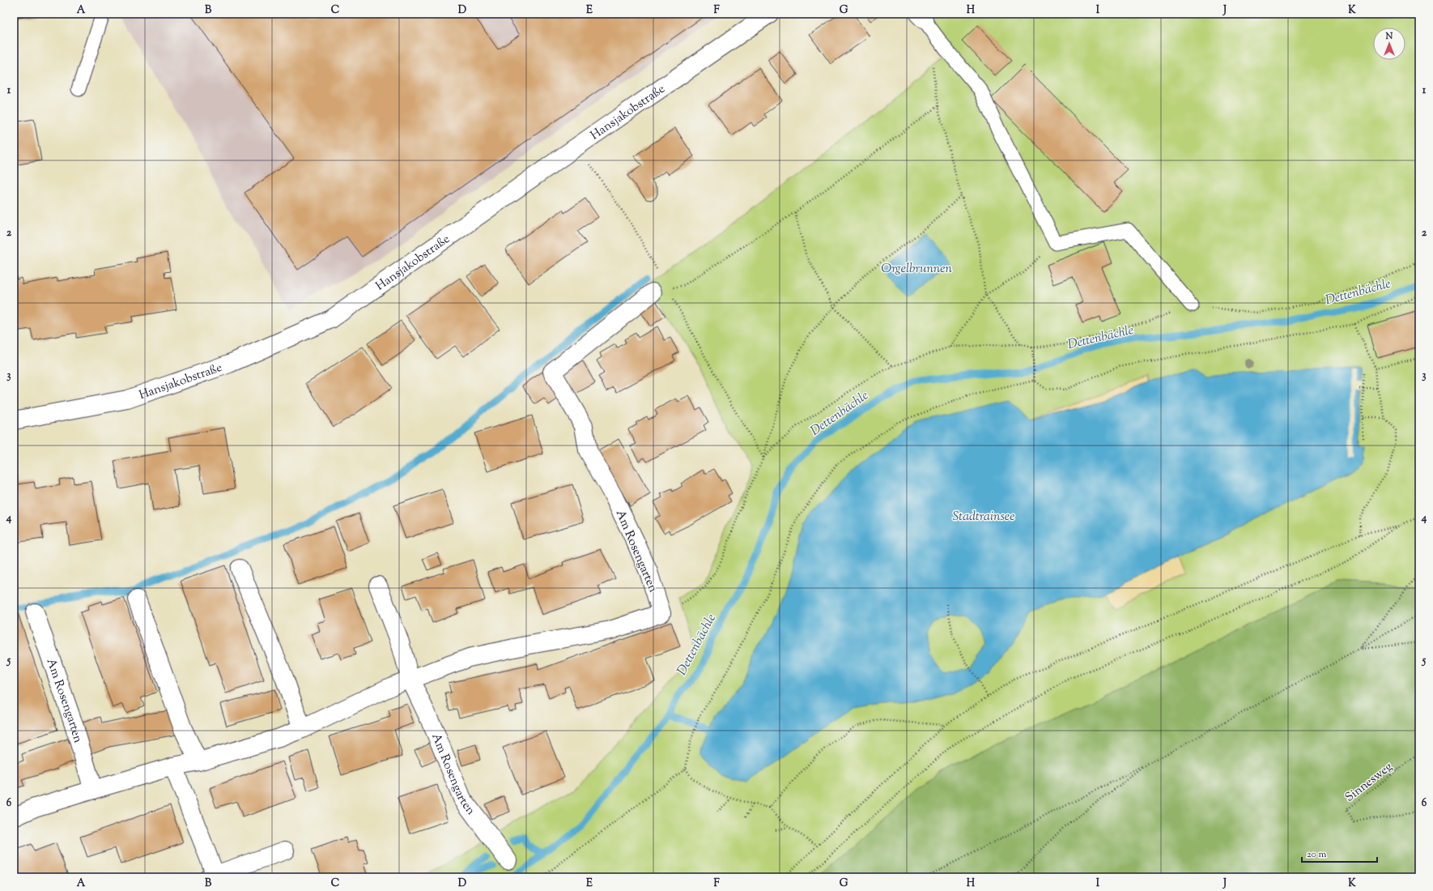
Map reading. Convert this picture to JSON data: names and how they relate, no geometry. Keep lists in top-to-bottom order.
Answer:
{
  "streets": {
    "street": ["Hansjakobstraße", "Am Rosengarten"],
    "path": ["Sinnesweg"]
  },
  "water": ["Orgelbrunnen", "Dettenbächle", "Stadtrainsee"],
  "scale_bar": "20 m",
  "north": "top",
  "grid": {
    "columns": [
      "A",
      "B",
      "C",
      "D",
      "E",
      "F",
      "G",
      "H",
      "I",
      "J",
      "K"
    ],
    "rows": [
      "1",
      "2",
      "3",
      "4",
      "5",
      "6"
    ]
  }
}
